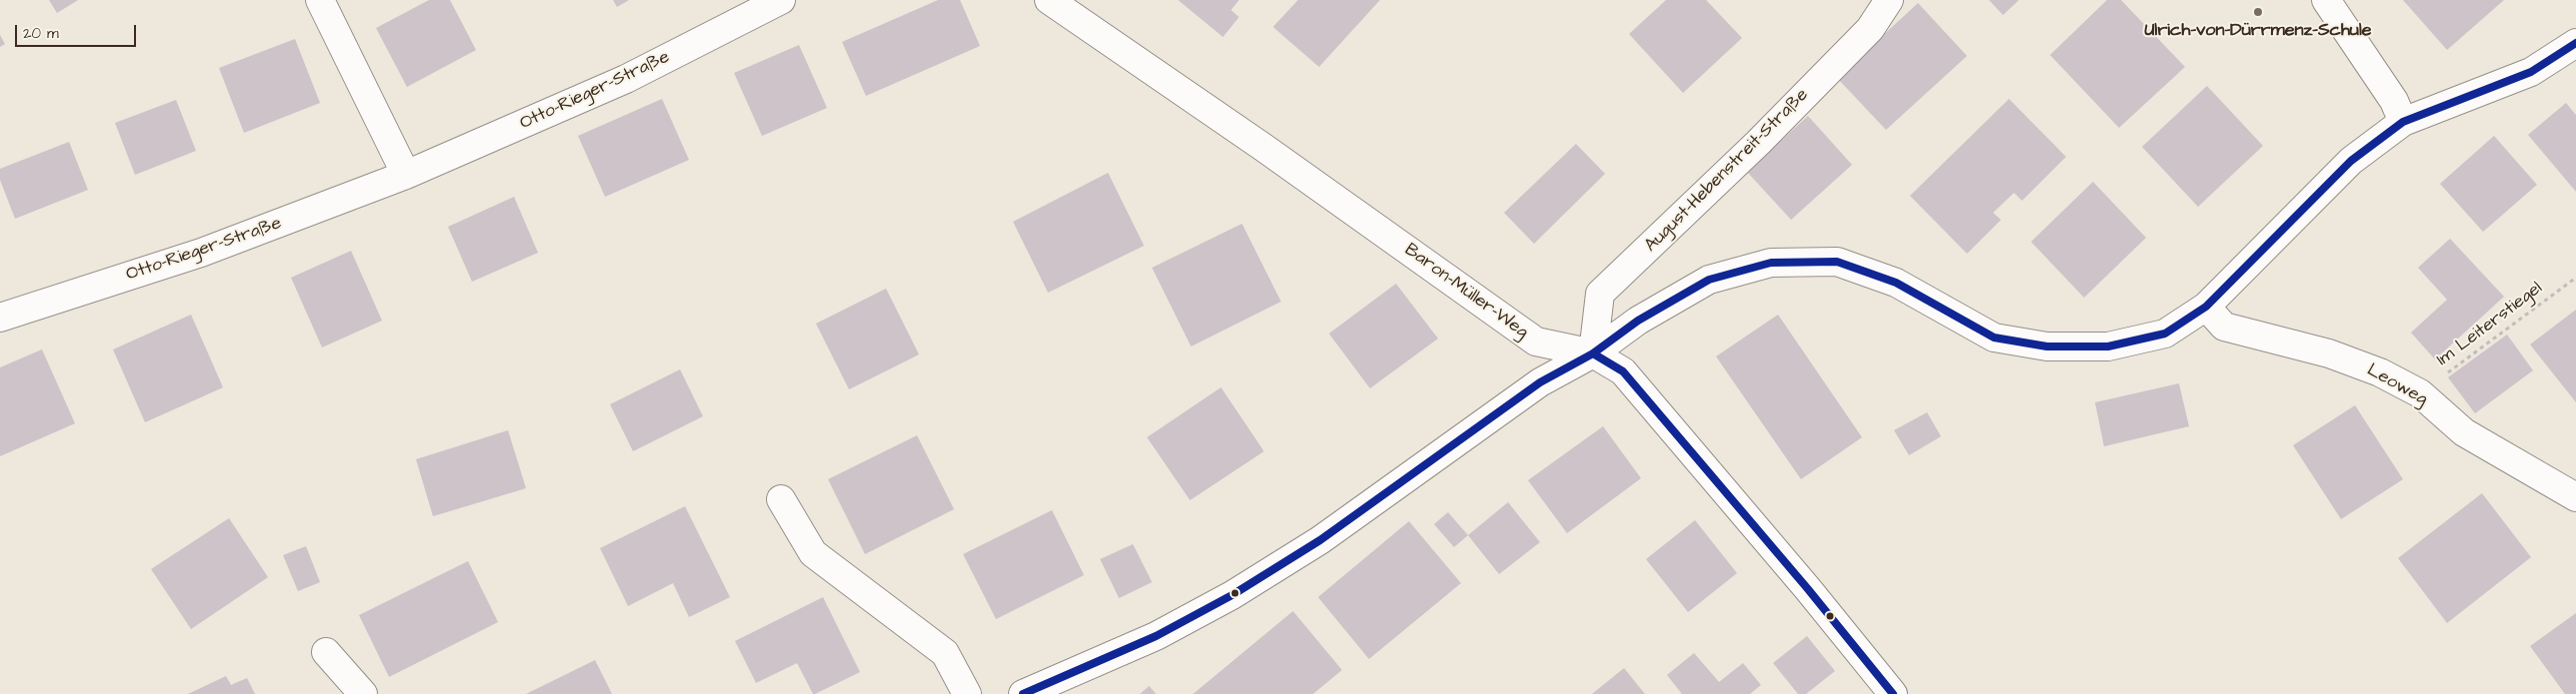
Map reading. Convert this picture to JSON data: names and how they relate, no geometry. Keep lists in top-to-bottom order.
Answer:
{
  "streets": {
    "street": [
      "Otto-Rieger-Straße",
      "August-Hebenstreit-Straße",
      "Baron-Müller-Weg",
      "Leoweg"
    ],
    "path": ["Im Leiterstiegel"]
  },
  "crossings": [
    ["August-Hebenstreit-Straße", "Baron-Müller-Weg"],
    ["Im Leiterstiegel", "Leoweg"]
  ],
  "places": ["Ulrich-von-Dürrmenz-Schule"],
  "scale_bar": "20 m"
}
